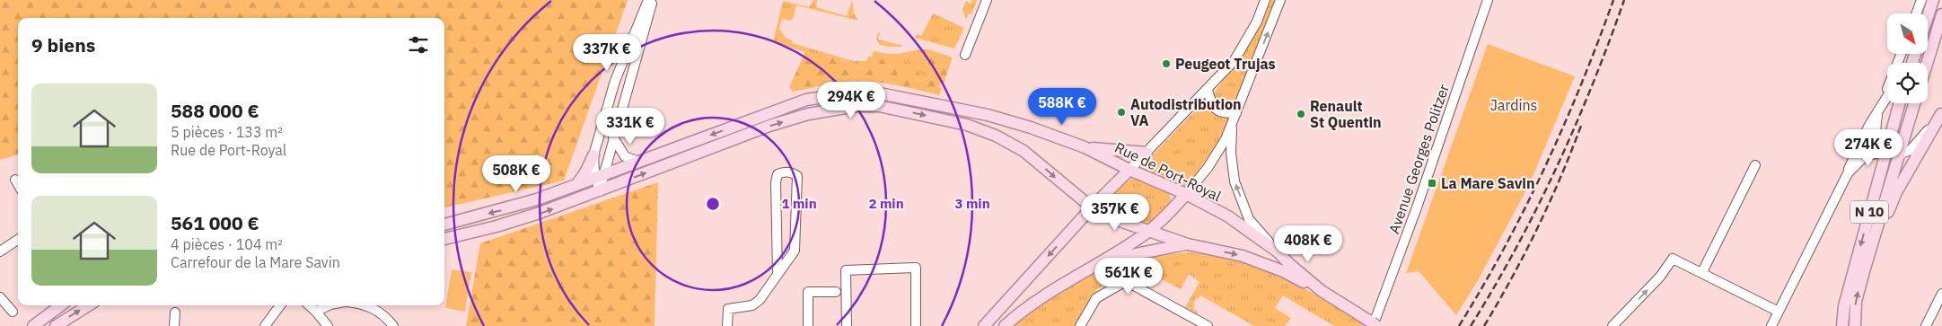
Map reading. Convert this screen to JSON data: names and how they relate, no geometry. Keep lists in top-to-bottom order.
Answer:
{
  "streets": {
    "main road": ["Rue de Port-Royal", "N 10"],
    "street": ["Avenue Georges Politzer"]
  },
  "crossings": [
    ["Avenue Georges Politzer", "Rue de Port-Royal"]
  ],
  "parks": ["Jardins"],
  "places": {
    "other": ["Peugeot Trujas", "Autodistribution VA", "Renault St Quentin"],
    "transit": ["La Mare Savin"]
  },
  "north": "bottom right",
  "page": {
    "heading": "9 biens",
    "price": [
      "337K €",
      "294K €",
      "588K €",
      "331K €",
      "274K €",
      "508K €",
      "357K €",
      "408K €",
      "561K €"
    ],
    "list": [
      {
        "name": "588 000 €",
        "note": "5 pièces · 133 m² · Rue de Port-Royal"
      },
      {
        "name": "561 000 €",
        "note": "4 pièces · 104 m² · Carrefour de la Mare Savin"
      }
    ]
  },
  "rings": ["1 min", "2 min", "3 min"]
}
